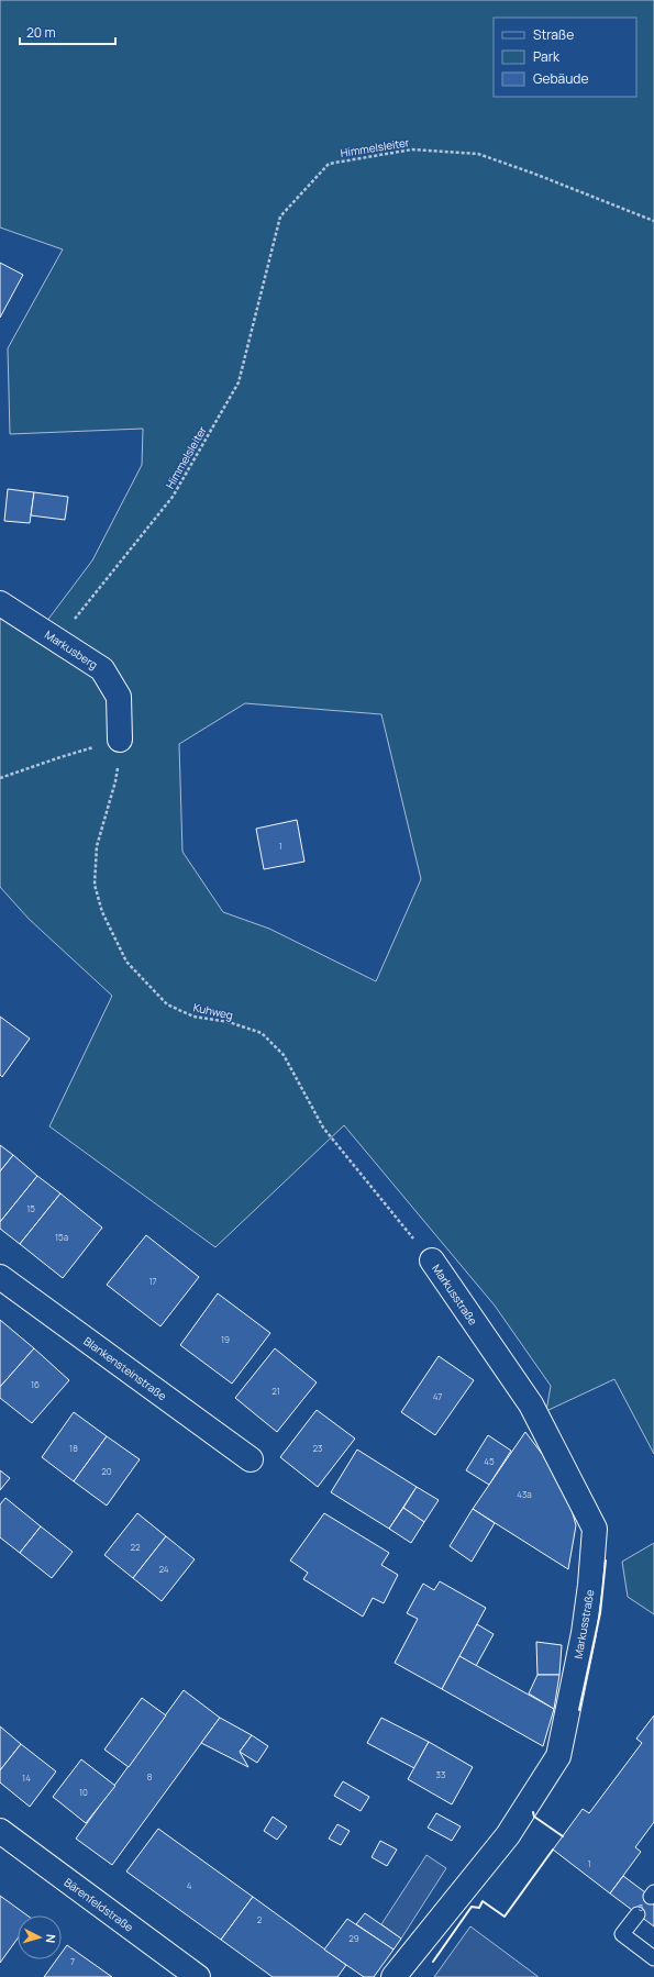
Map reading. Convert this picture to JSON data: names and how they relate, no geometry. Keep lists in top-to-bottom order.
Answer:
{
  "streets": {
    "street": [
      "Markusberg",
      "Markusstraße",
      "Blankensteinstraße",
      "Bärenfeldstraße"
    ],
    "path": ["Himmelsleiter", "Kuhweg"]
  },
  "crossings": [
    ["Himmelsleiter", "Markusberg"],
    ["Markusberg", "Kuhweg"],
    ["Kuhweg", "Markusstraße"]
  ],
  "house_numbers": [
    "1",
    "15",
    "15a",
    "17",
    "19",
    "16",
    "21",
    "47",
    "18",
    "23",
    "45",
    "20",
    "43a",
    "22",
    "24",
    "33",
    "8",
    "14",
    "10",
    "1",
    "4",
    "5",
    "2",
    "29",
    "7"
  ],
  "legend": ["Straße", "Park", "Gebäude"],
  "scale_bar": "20 m",
  "north": "right"
}
